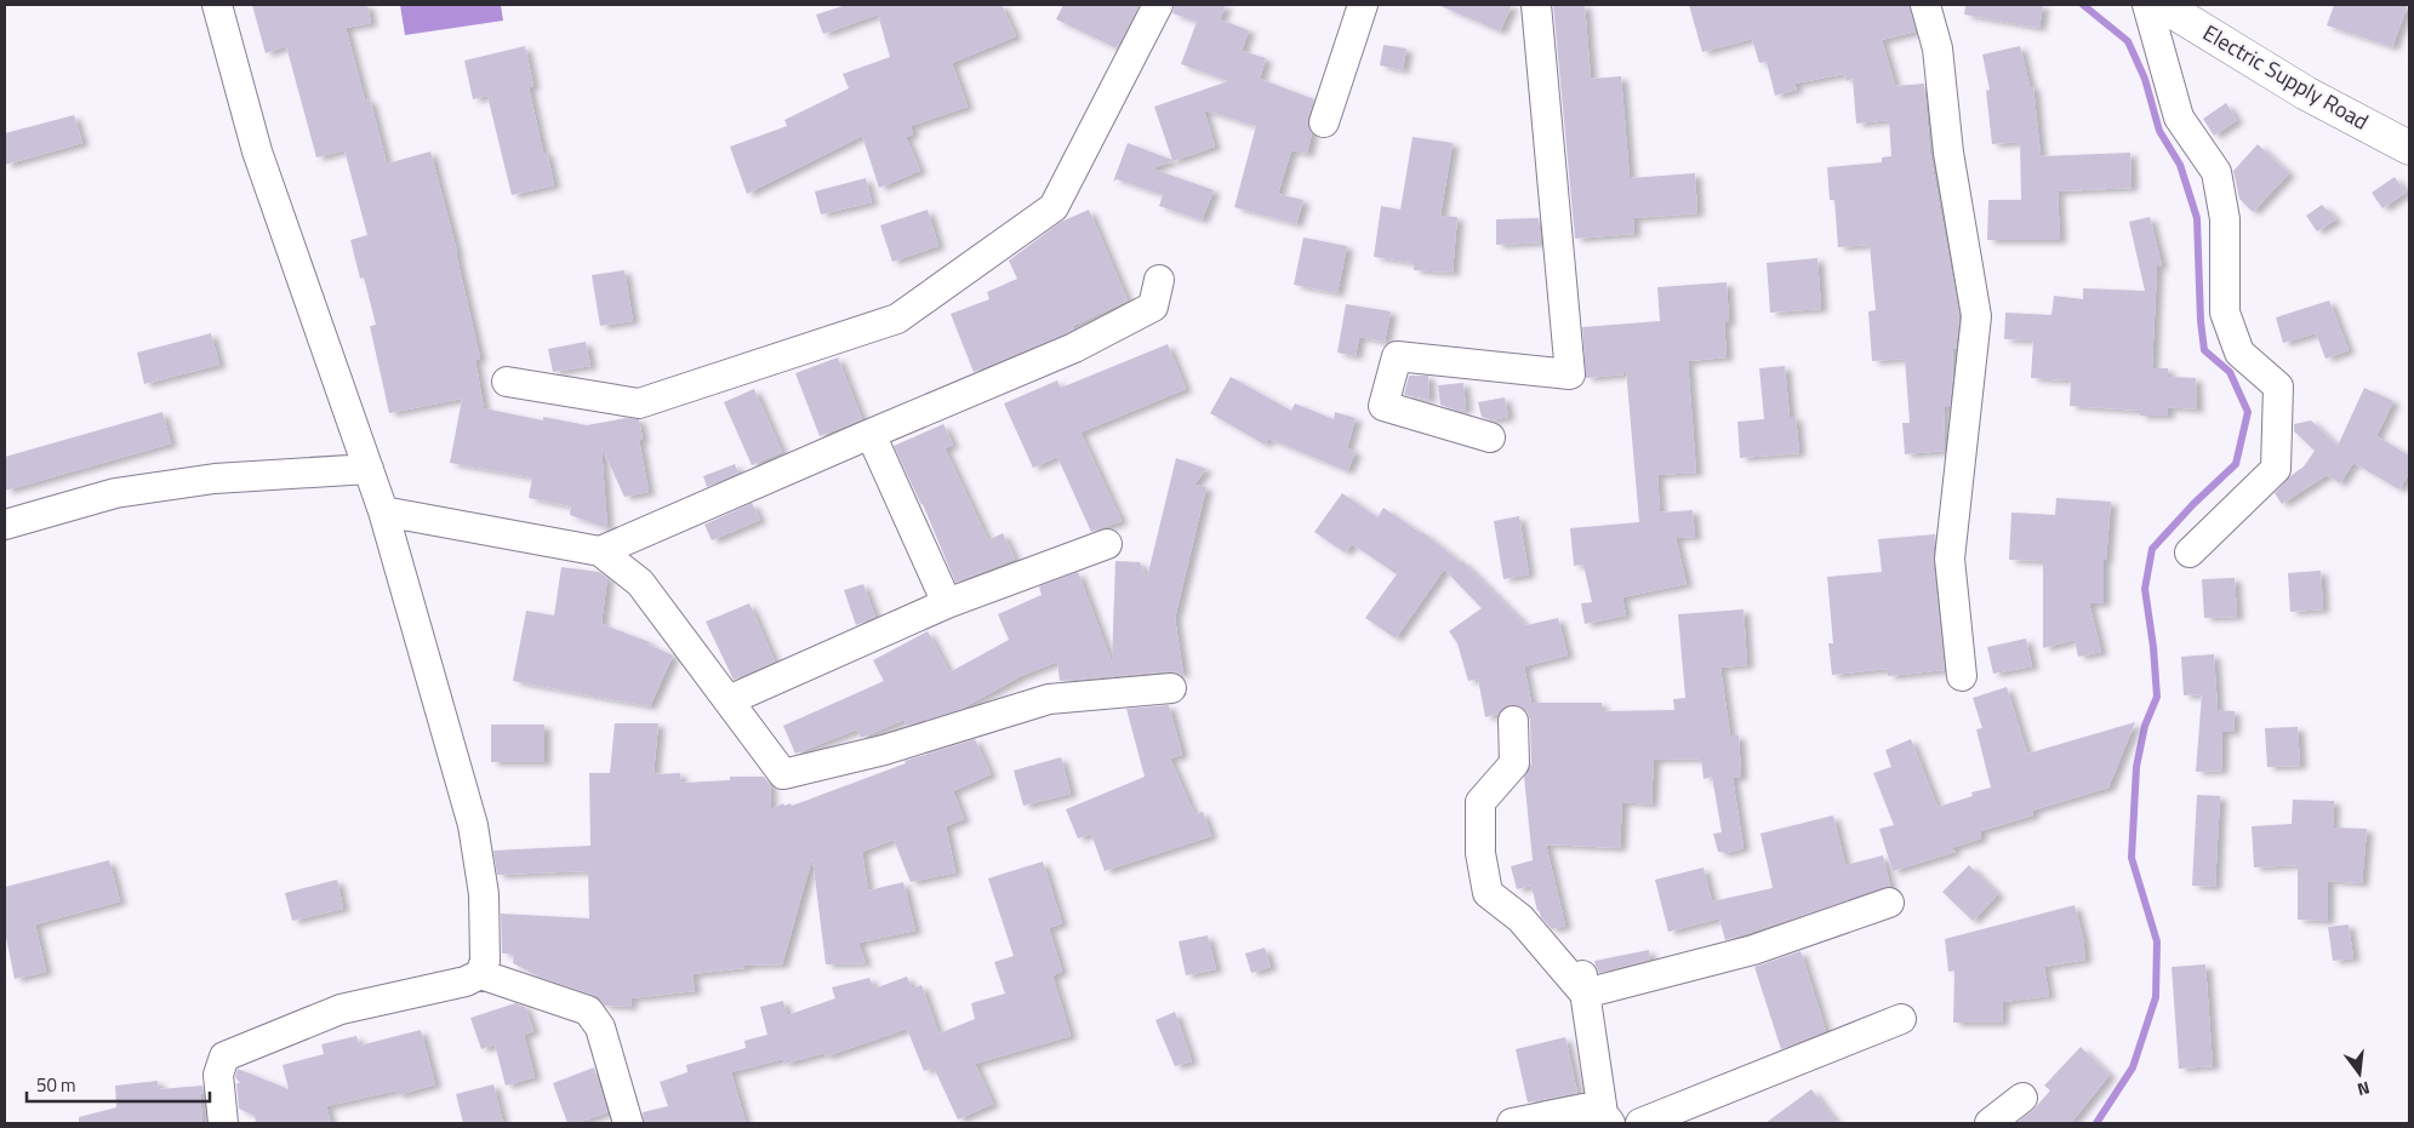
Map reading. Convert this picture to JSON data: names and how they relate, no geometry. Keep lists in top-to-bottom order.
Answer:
{
  "streets": {
    "main road": ["Electric Supply Road"]
  },
  "scale_bar": "50 m",
  "north": "bottom"
}
